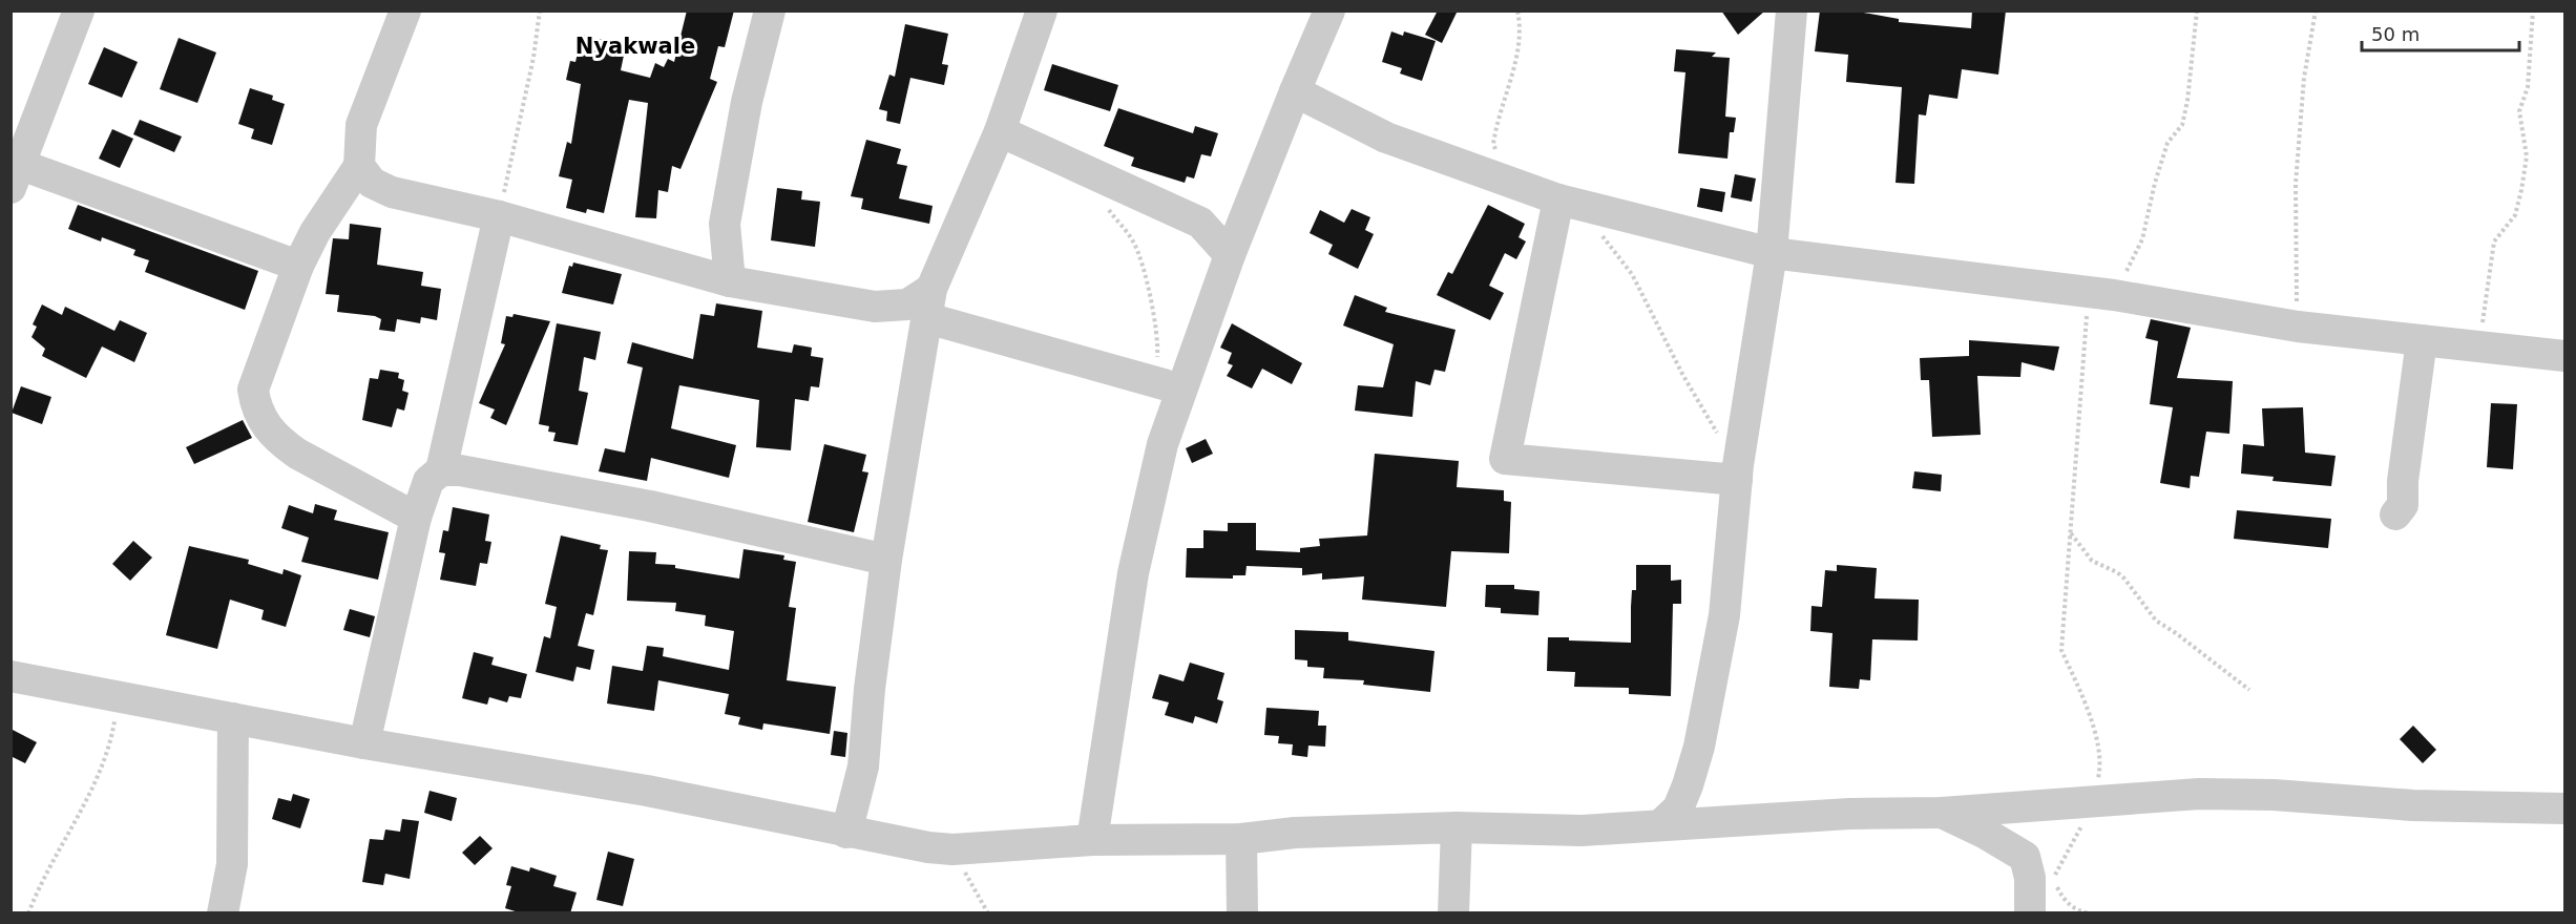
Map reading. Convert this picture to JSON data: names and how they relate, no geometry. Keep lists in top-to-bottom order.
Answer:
{
  "districts": ["Nyakwale"],
  "scale_bar": "50 m"
}
